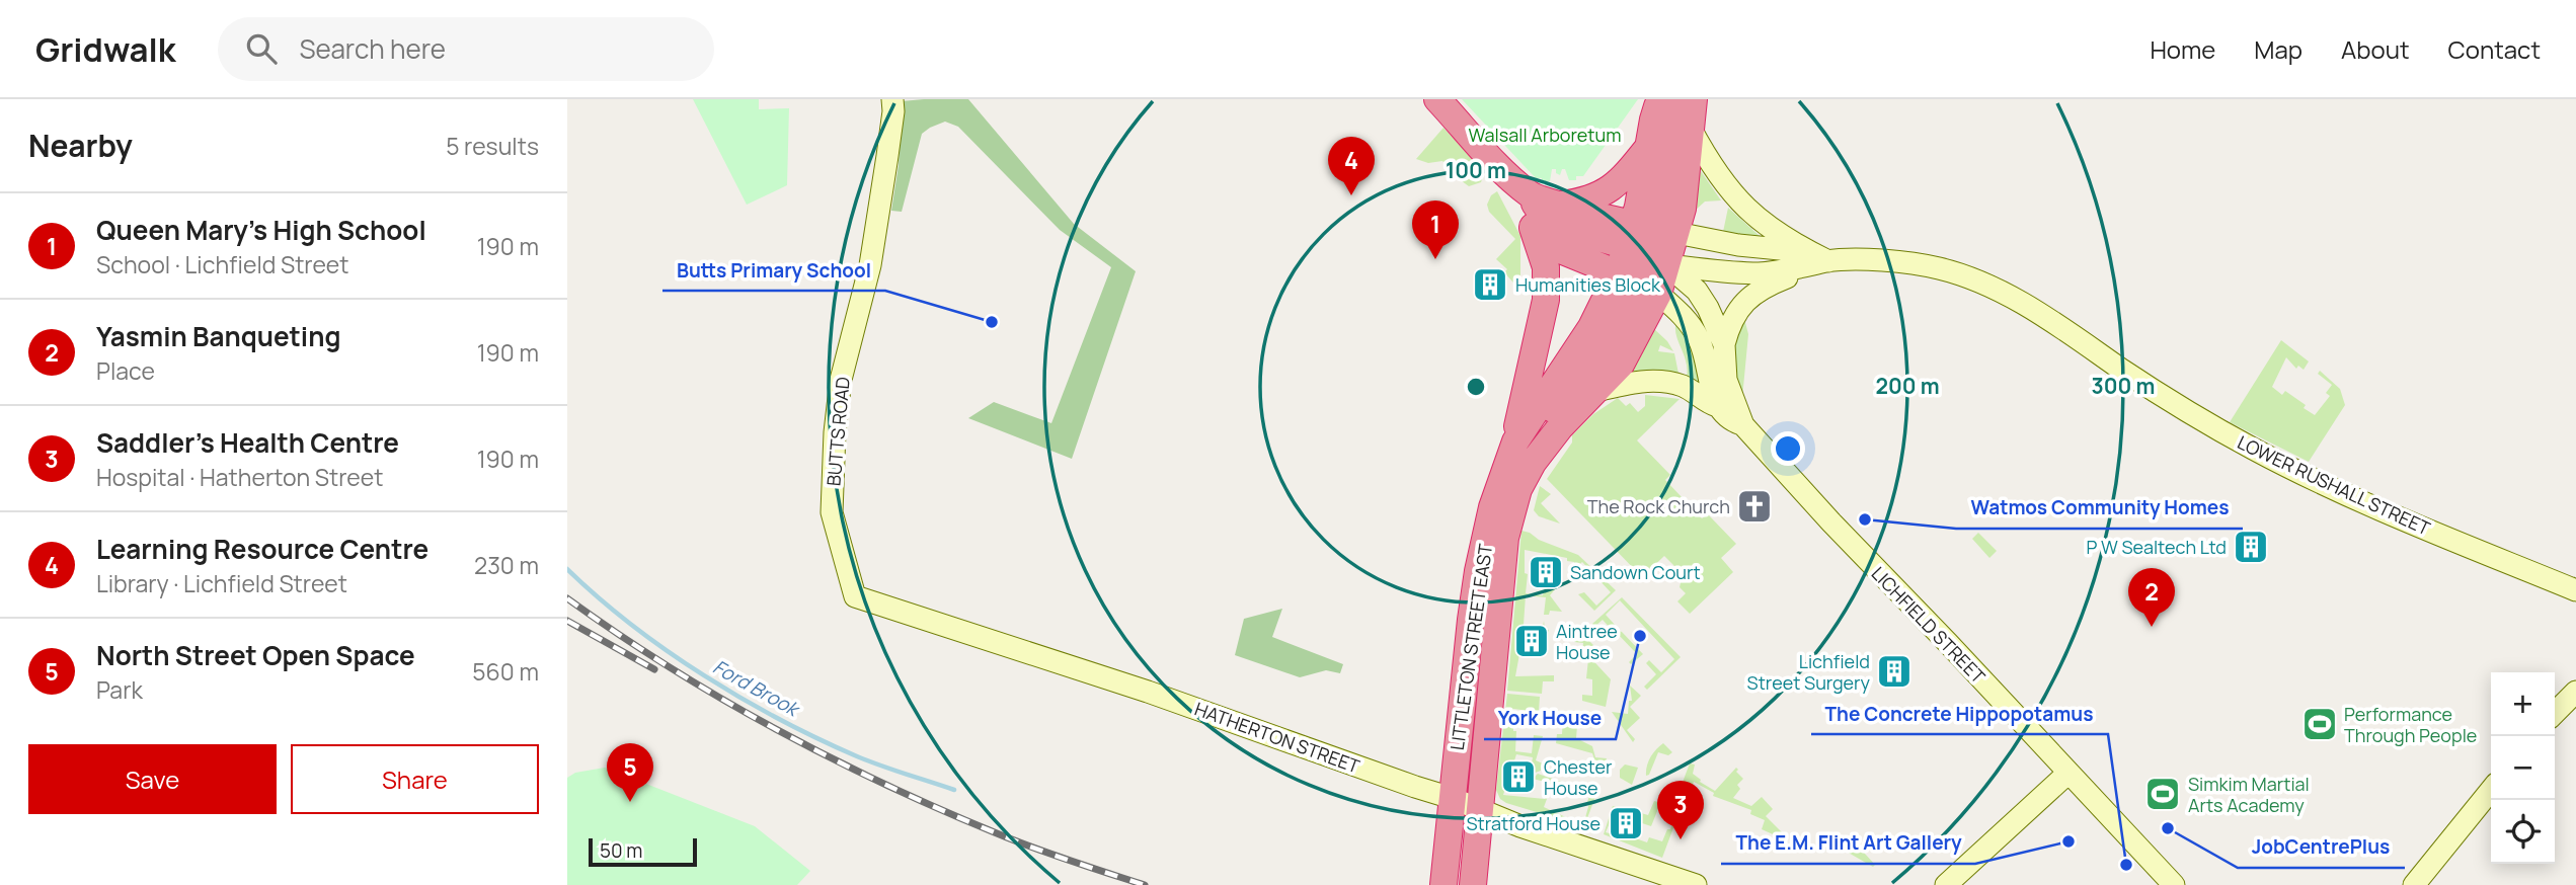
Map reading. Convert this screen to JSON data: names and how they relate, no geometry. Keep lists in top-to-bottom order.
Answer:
{
  "streets": {
    "highway": ["LICHFIELD STREET", "LITTLETON STREET EAST"],
    "street": ["BUTTS ROAD", "LOWER RUSHALL STREET", "HATHERTON STREET"]
  },
  "crossings": [
    ["BUTTS ROAD", "HATHERTON STREET"],
    ["LOWER RUSHALL STREET", "LICHFIELD STREET"],
    ["LOWER RUSHALL STREET", "LITTLETON STREET EAST"],
    ["LICHFIELD STREET", "LITTLETON STREET EAST"],
    ["LITTLETON STREET EAST", "HATHERTON STREET"]
  ],
  "water": ["Ford Brook"],
  "parks": ["Walsall Arboretum"],
  "places": {
    "building": [
      "Humanities Block",
      "P W Sealtech Ltd",
      "Sandown Court",
      "Aintree House",
      "Lichfield Street Surgery",
      "Chester House",
      "Stratford House"
    ],
    "other": [
      "Butts Primary School",
      "Watmos Community Homes",
      "York House",
      "JobCentrePlus",
      "The E.M. Flint Art Gallery",
      "The Concrete Hippopotamus"
    ],
    "church": ["The Rock Church"],
    "sports": ["Performance Through People", "Simkim Martial Arts Academy"]
  },
  "scale_bar": "50 m",
  "page": {
    "header": "Gridwalk",
    "search": "Search here",
    "nav": [
      "Home",
      "Map",
      "About",
      "Contact"
    ],
    "heading": ["Nearby", "5 results"],
    "pins": [
      "4",
      "1",
      "2",
      "5",
      "3"
    ],
    "list": [
      {
        "mark": "1",
        "name": "Queen Mary's High School",
        "note": "School · Lichfield Street",
        "value": "190 m"
      },
      {
        "mark": "2",
        "name": "Yasmin Banqueting",
        "note": "Place",
        "value": "190 m"
      },
      {
        "mark": "3",
        "name": "Saddler's Health Centre",
        "note": "Hospital · Hatherton Street",
        "value": "190 m"
      },
      {
        "mark": "4",
        "name": "Learning Resource Centre",
        "note": "Library · Lichfield Street",
        "value": "230 m"
      },
      {
        "mark": "5",
        "name": "North Street Open Space",
        "note": "Park",
        "value": "560 m"
      }
    ],
    "map_buttons": ["+", "−"],
    "buttons": ["Save", "Share"],
    "scale": "50 m"
  },
  "rings": ["100 m", "200 m", "300 m"]
}
